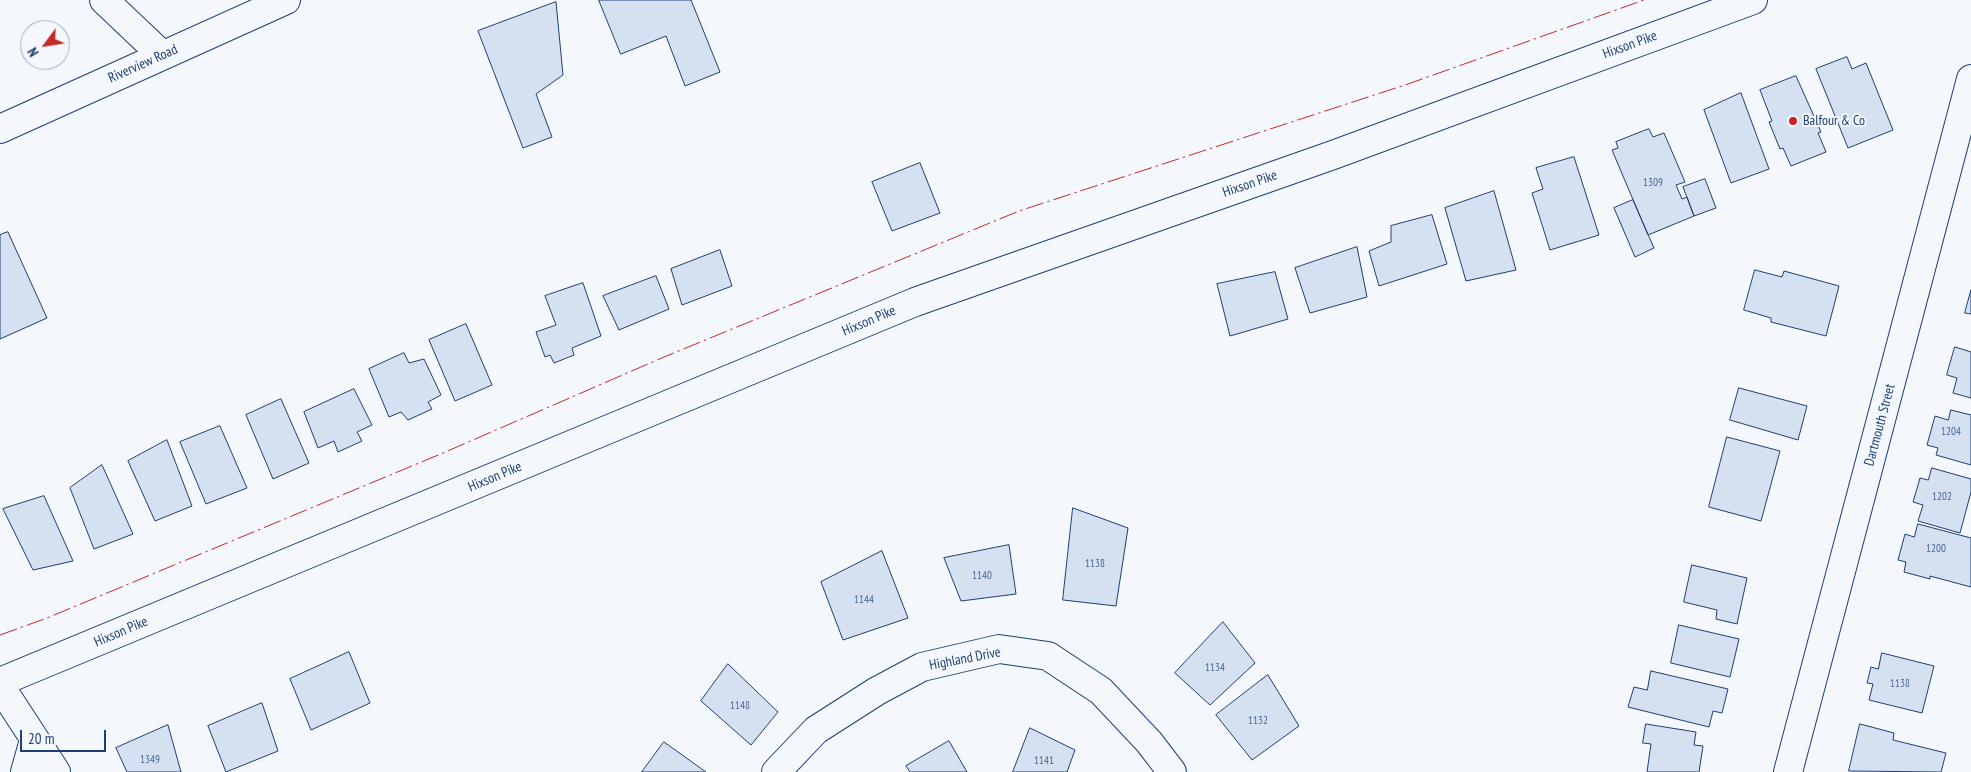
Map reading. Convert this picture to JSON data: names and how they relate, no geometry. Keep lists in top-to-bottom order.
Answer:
{
  "streets": {
    "main road": [
      "Hixson Pike",
      "Riverview Road",
      "Dartmouth Street",
      "Highland Drive"
    ]
  },
  "places": ["Balfour & Co"],
  "house_numbers": [
    "1309",
    "1204",
    "1202",
    "1200",
    "1138",
    "1140",
    "1144",
    "1134",
    "1138",
    "1148",
    "1132",
    "1349",
    "1141"
  ],
  "scale_bar": "20 m",
  "north": "bottom left"
}
